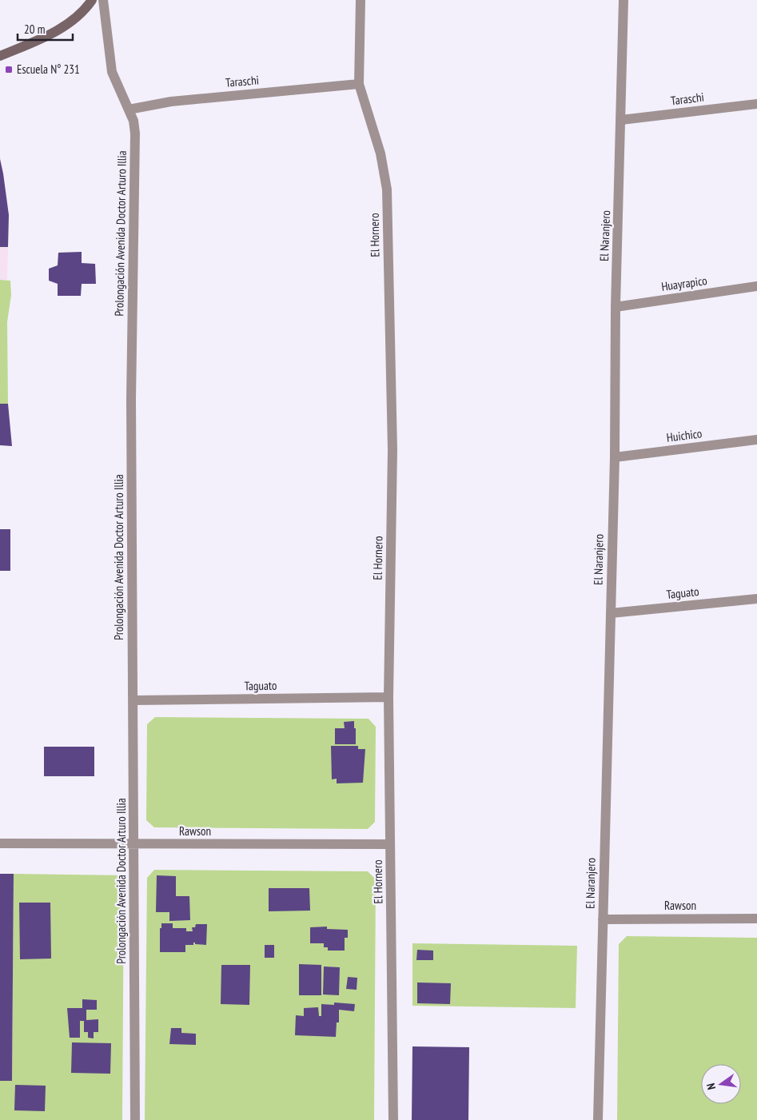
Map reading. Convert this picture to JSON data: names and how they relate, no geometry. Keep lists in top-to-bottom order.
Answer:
{
  "streets": {
    "street": [
      "Taraschi",
      "Prolongación Avenida Doctor Arturo Illia",
      "El Hornero",
      "El Naranjero",
      "Huayrapico",
      "Huichico",
      "Taguato",
      "Rawson"
    ]
  },
  "crossings": [
    ["Taraschi", "Prolongación Avenida Doctor Arturo Illia"],
    ["Taraschi", "El Hornero"],
    ["Taraschi", "El Naranjero"],
    ["Prolongación Avenida Doctor Arturo Illia", "Taguato"],
    ["Prolongación Avenida Doctor Arturo Illia", "Rawson"],
    ["El Hornero", "Taguato"],
    ["El Hornero", "Rawson"],
    ["El Naranjero", "Huayrapico"],
    ["El Naranjero", "Huichico"],
    ["El Naranjero", "Taguato"],
    ["El Naranjero", "Rawson"]
  ],
  "places": {
    "transit": ["Escuela N° 231"]
  },
  "scale_bar": "20 m",
  "north": "left"
}
